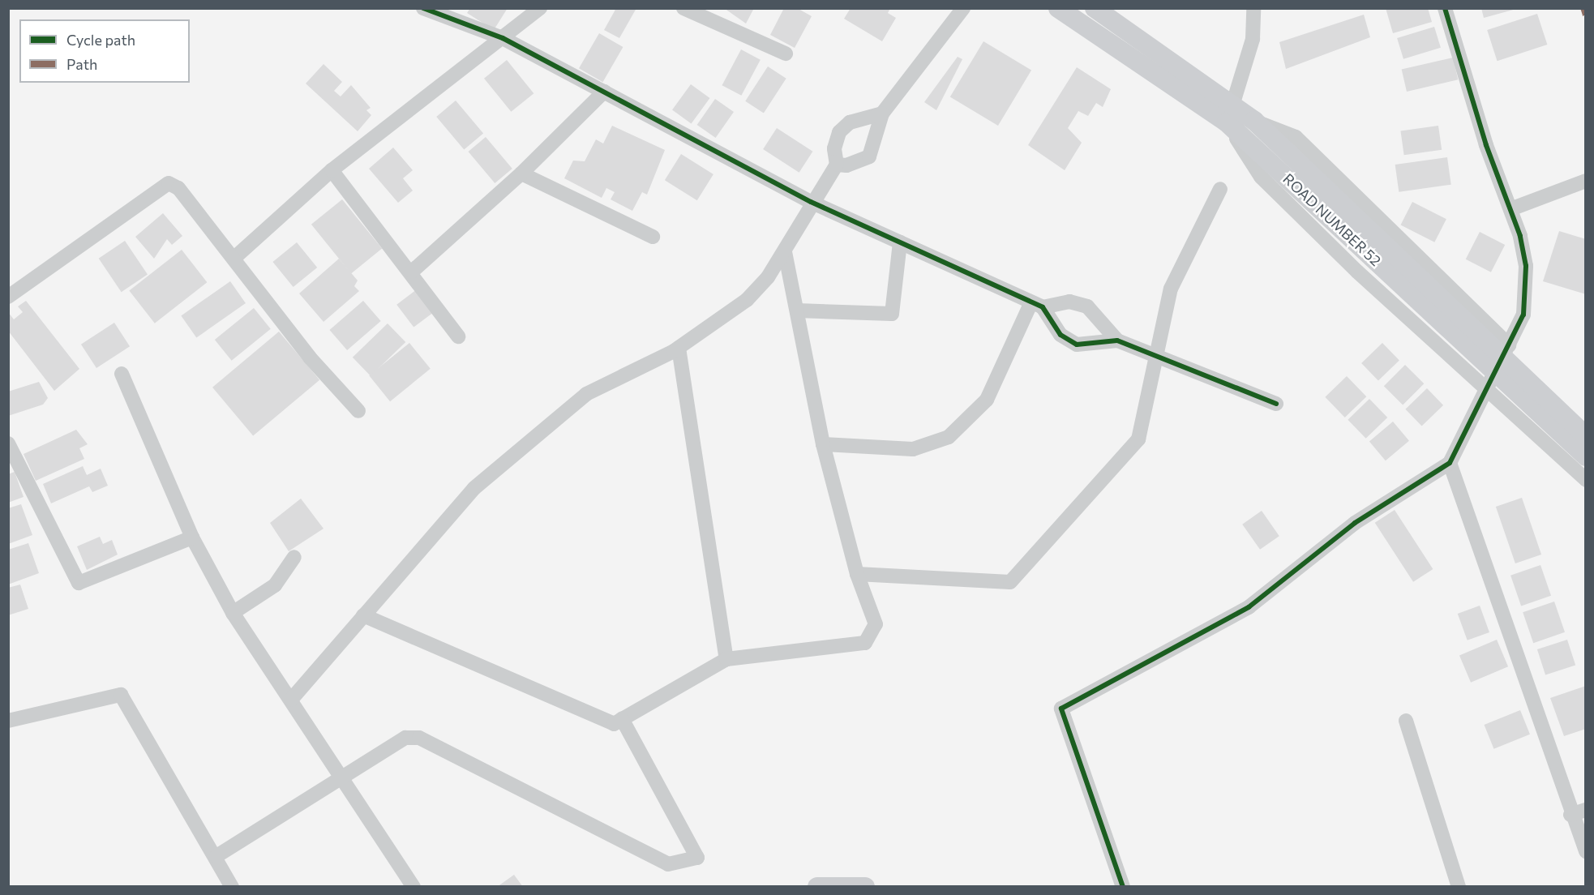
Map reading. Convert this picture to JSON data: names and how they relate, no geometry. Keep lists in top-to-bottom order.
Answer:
{
  "streets": {
    "main road": ["ROAD NUMBER 52"]
  },
  "legend": ["Cycle path", "Path"]
}
